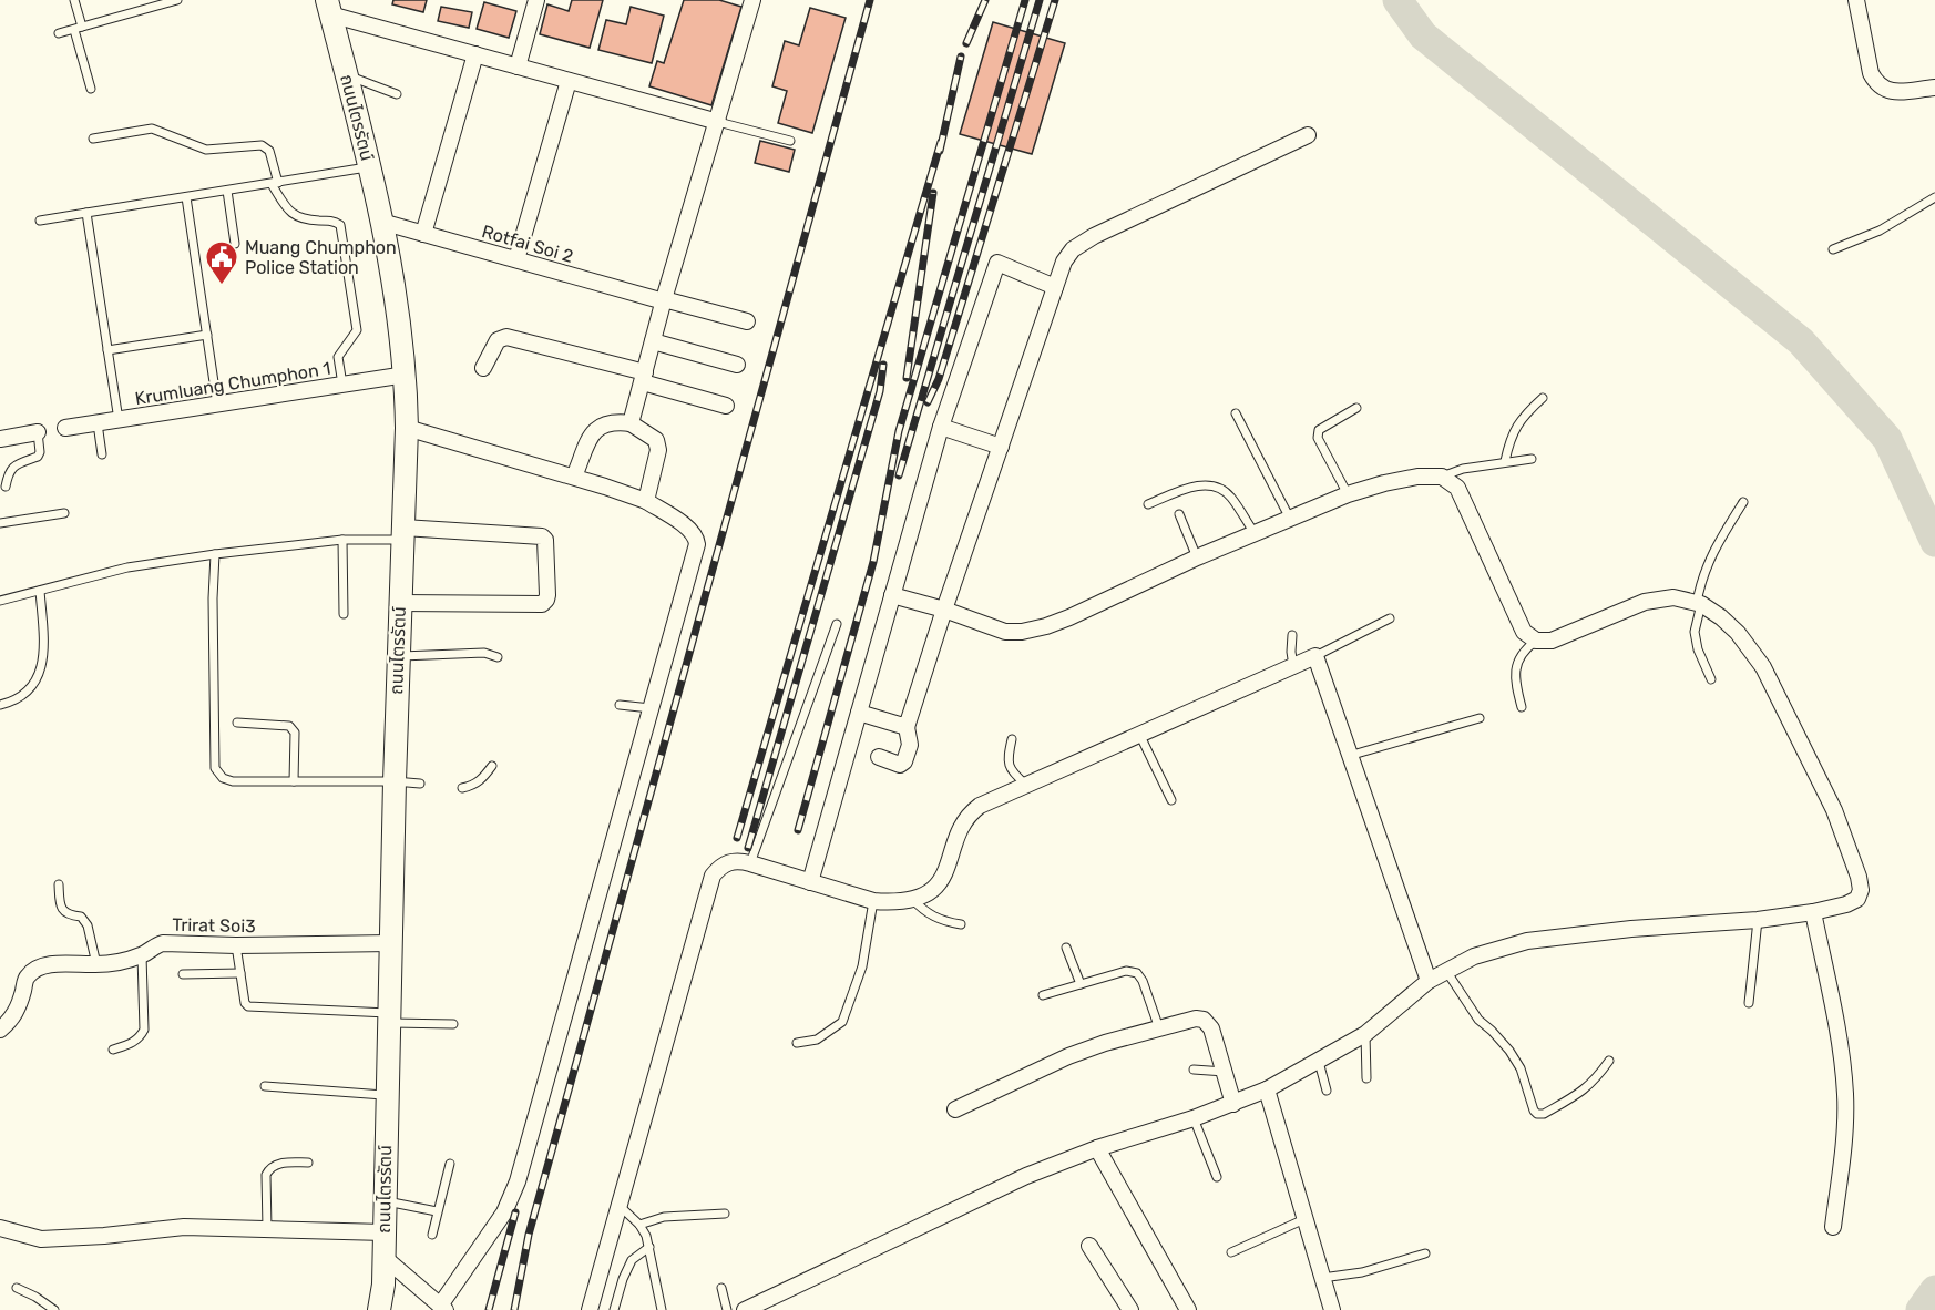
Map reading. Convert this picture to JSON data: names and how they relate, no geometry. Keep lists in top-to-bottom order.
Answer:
{
  "streets": {
    "main road": ["ถนนไตรรัตน์"],
    "street": ["Rotfai Soi 2", "Krumluang Chumphon 1", "Trirat Soi3"]
  },
  "crossings": [
    ["ถนนไตรรัตน์", "Rotfai Soi 2"],
    ["ถนนไตรรัตน์", "Krumluang Chumphon 1"],
    ["ถนนไตรรัตน์", "Trirat Soi3"]
  ],
  "places": {
    "public building": ["Muang Chumphon Police Station"]
  }
}
